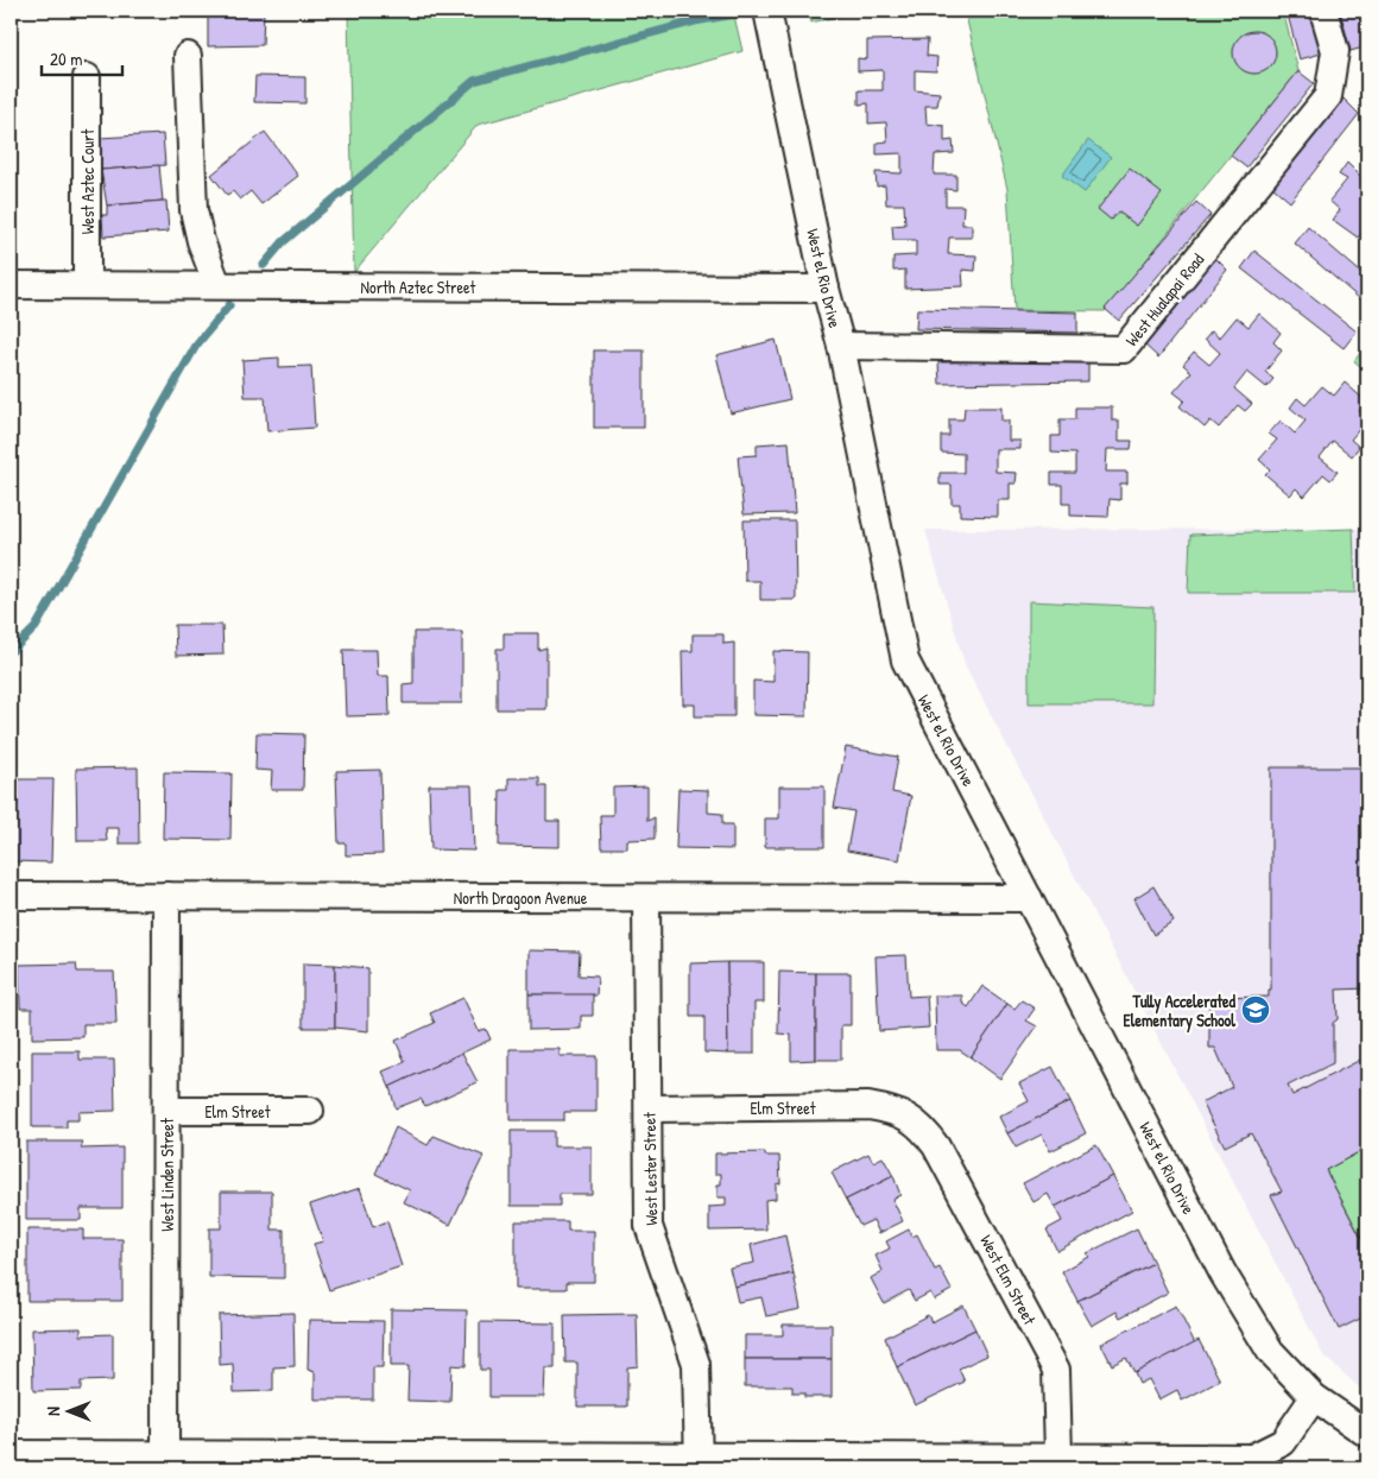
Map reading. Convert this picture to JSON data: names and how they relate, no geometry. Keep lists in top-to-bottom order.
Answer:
{
  "streets": {
    "street": [
      "West Aztec Court",
      "West el Rio Drive",
      "North Aztec Street",
      "West Hualapai Road",
      "North Dragoon Avenue",
      "Elm Street",
      "West Lester Street",
      "West Linden Street",
      "West Elm Street"
    ]
  },
  "crossings": [
    ["West Aztec Court", "North Aztec Street"],
    ["West el Rio Drive", "North Aztec Street"],
    ["West el Rio Drive", "West Hualapai Road"],
    ["West el Rio Drive", "North Dragoon Avenue"],
    ["North Dragoon Avenue", "West Lester Street"],
    ["North Dragoon Avenue", "West Linden Street"],
    ["Elm Street", "West Lester Street"],
    ["Elm Street", "West Linden Street"],
    ["Elm Street", "West Elm Street"]
  ],
  "places": {
    "school or university": ["Tully Accelerated Elementary School"]
  },
  "scale_bar": "20 m",
  "north": "left"
}
